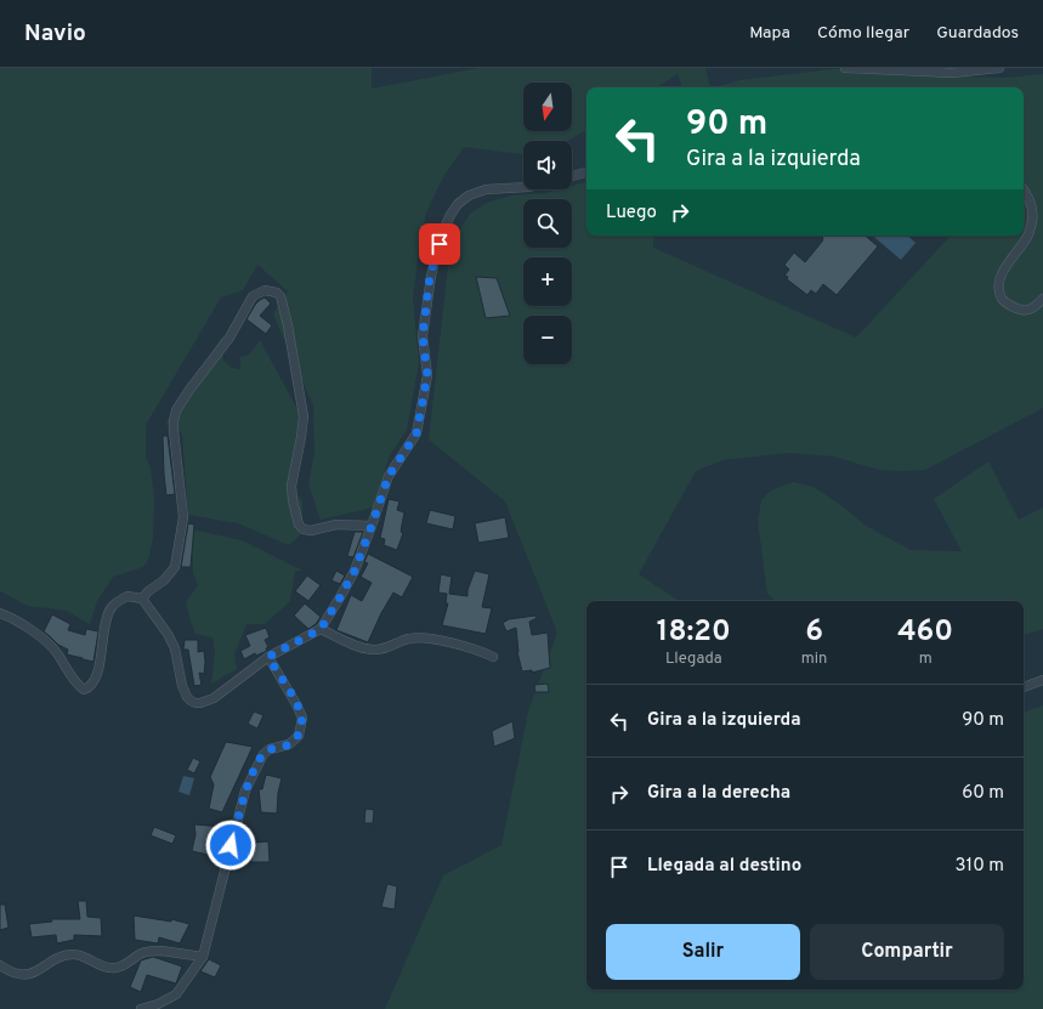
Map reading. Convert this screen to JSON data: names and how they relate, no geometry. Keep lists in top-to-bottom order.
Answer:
{
  "north": "bottom",
  "page": {
    "header": "Navio",
    "nav": ["Mapa", "Cómo llegar", "Guardados"],
    "map_buttons": ["+", "−"],
    "turn": ["90 m", "Gira a la izquierda"],
    "then": "Luego",
    "eta": [
      "18:20",
      "Llegada",
      "6",
      "min",
      "460",
      "m"
    ],
    "list": [
      {
        "name": "Gira a la izquierda",
        "value": "90 m"
      },
      {
        "name": "Gira a la derecha",
        "value": "60 m"
      },
      {
        "name": "Llegada al destino",
        "value": "310 m"
      }
    ],
    "buttons": ["Salir", "Compartir"]
  }
}
